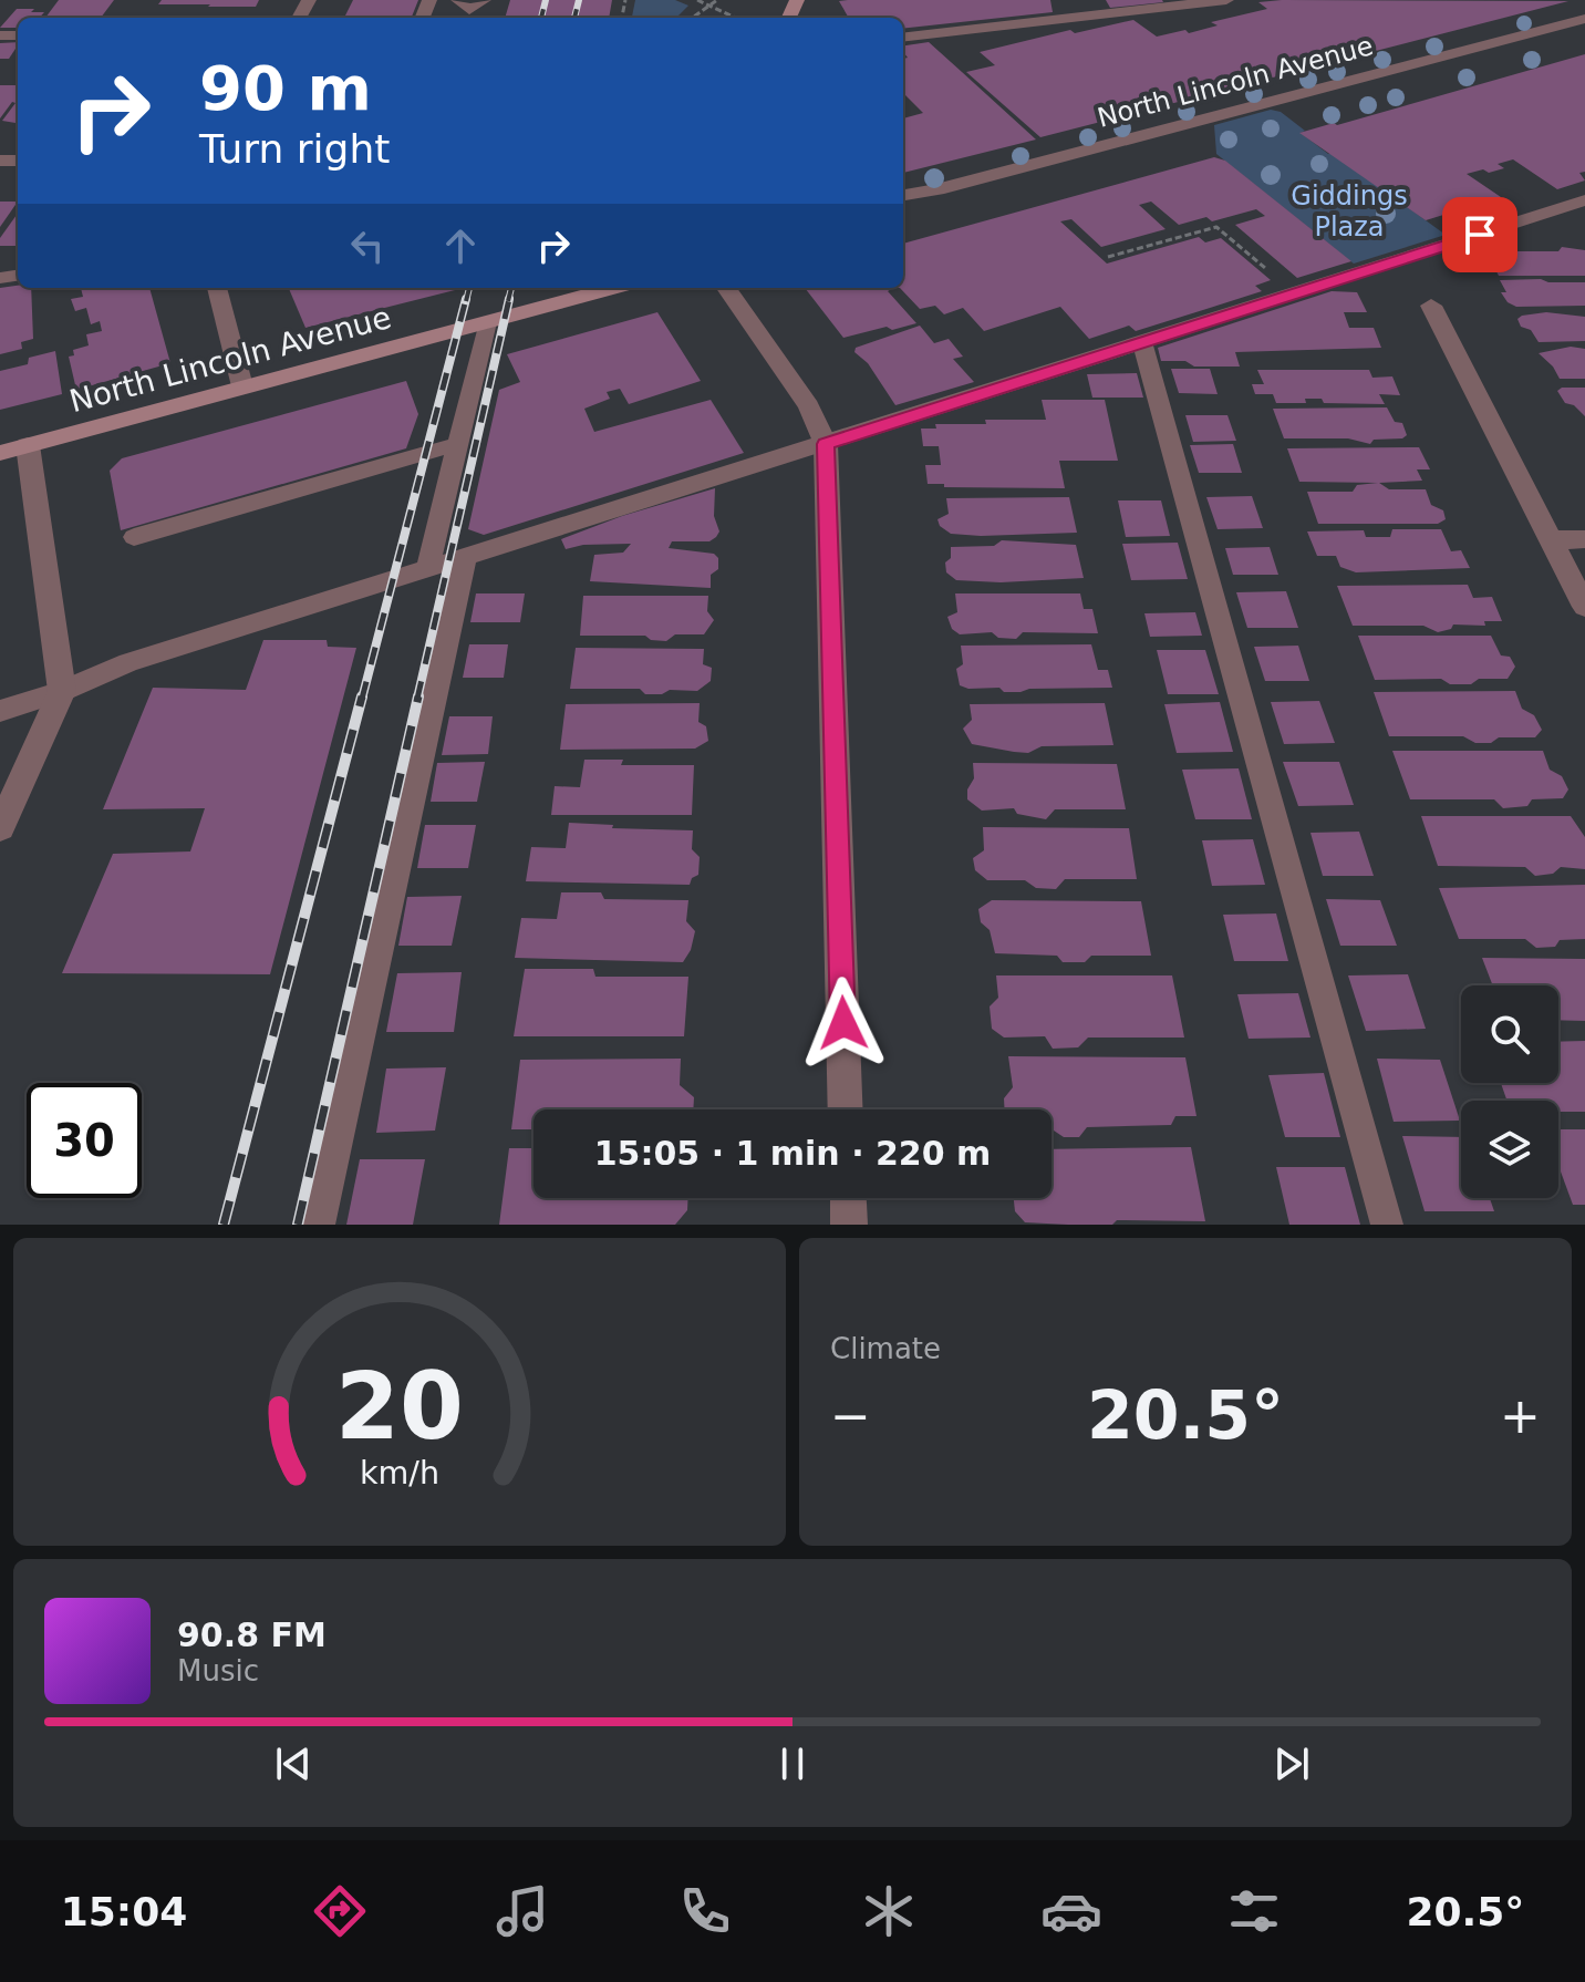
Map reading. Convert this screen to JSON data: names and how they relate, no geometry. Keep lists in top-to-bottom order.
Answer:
{
  "streets": {
    "main road": ["North Lincoln Avenue"]
  },
  "parks": ["Giddings Plaza"],
  "page": {
    "turn": ["90 m", "Turn right"],
    "limit": "30",
    "trip": "15:05 · 1 min · 220 m",
    "tile": "Climate",
    "heat": ["−", "20.5°", "+"],
    "song": ["90.8 FM", "Music"],
    "tabs": ["15:04", "20.5°"],
    "gauge": ["20", "km/h"]
  }
}
